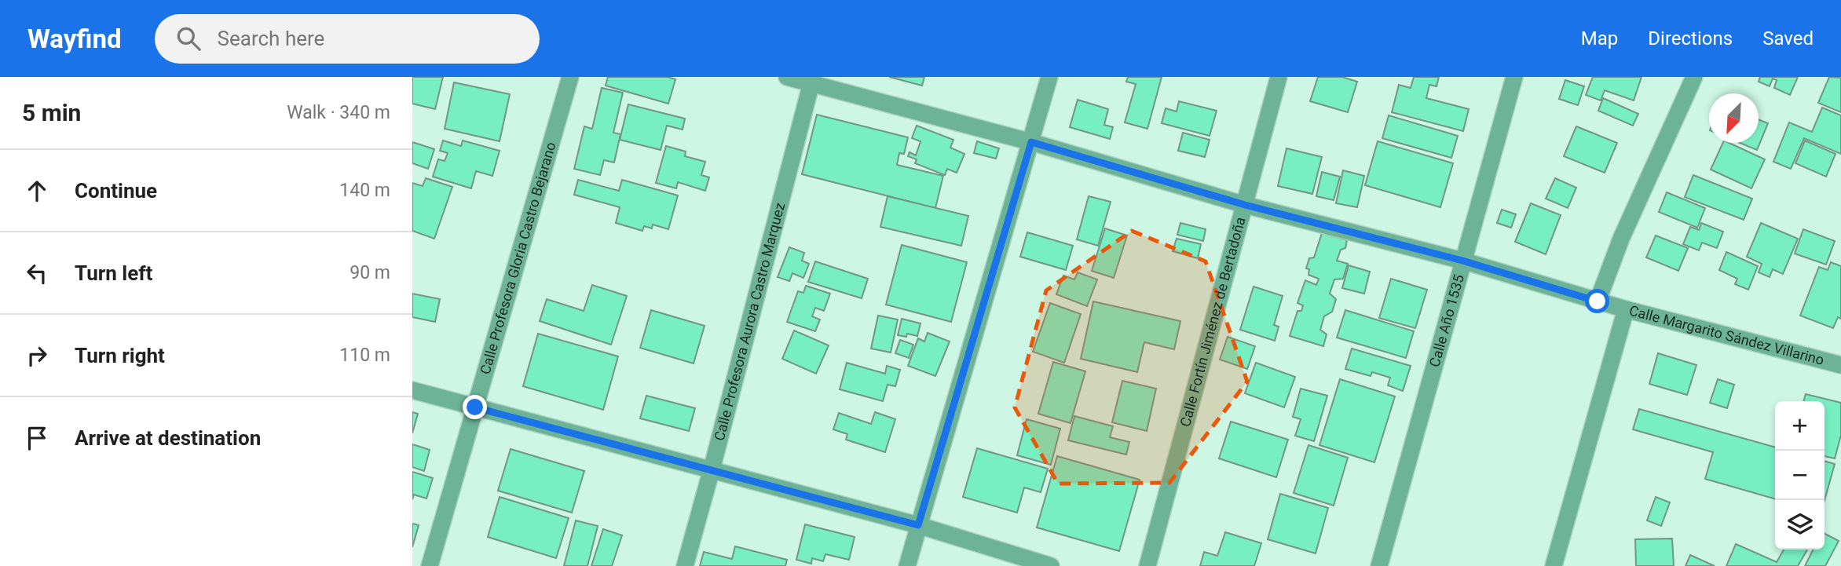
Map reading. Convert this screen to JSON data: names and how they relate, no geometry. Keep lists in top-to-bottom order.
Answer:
{
  "streets": {
    "street": [
      "Calle Profesora Gloria Castro Bejarano",
      "Calle Fortín Jiménez de Bertadoña",
      "Calle Año 1535",
      "Calle Profesora Aurora Castro Marquez",
      "Calle Margarito Sández Villarino"
    ]
  },
  "crossings": [
    ["Calle Fortín Jiménez de Bertadoña", "Calle Margarito Sández Villarino"],
    ["Calle Año 1535", "Calle Margarito Sández Villarino"],
    ["Calle Profesora Aurora Castro Marquez", "Calle Margarito Sández Villarino"]
  ],
  "north": "bottom left",
  "page": {
    "header": "Wayfind",
    "search": "Search here",
    "nav": ["Map", "Directions", "Saved"],
    "heading": ["5 min", "Walk · 340 m"],
    "list": [
      ["Continue", "140 m"],
      ["Turn left", "90 m"],
      ["Turn right", "110 m"],
      "Arrive at destination"
    ],
    "map_buttons": ["+", "−"]
  }
}
